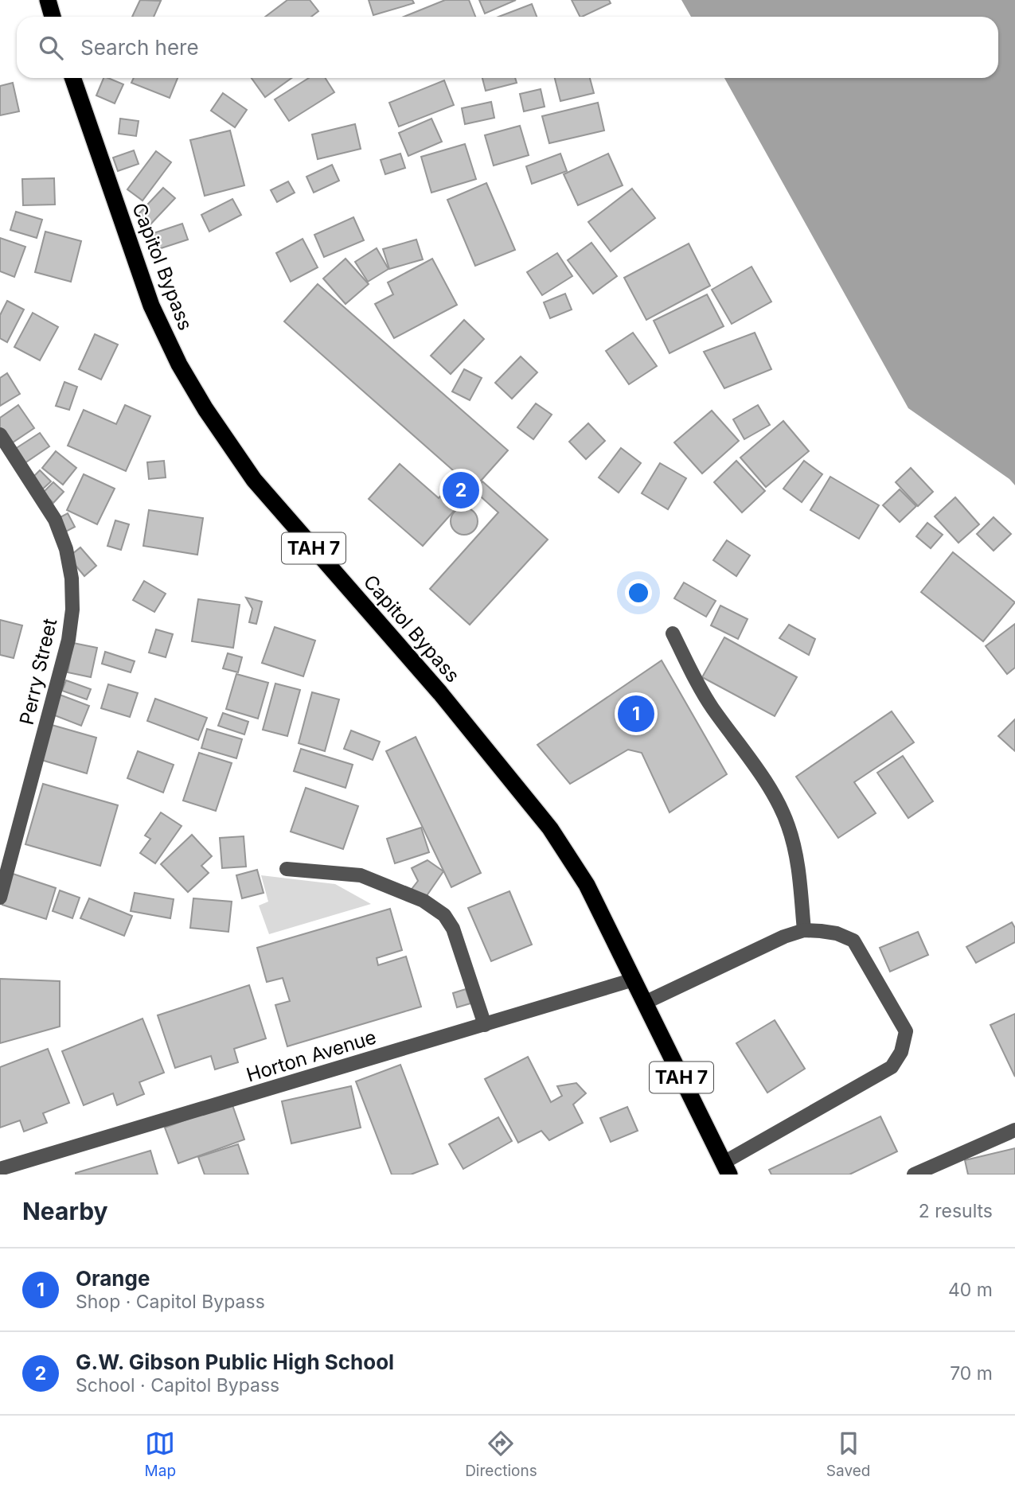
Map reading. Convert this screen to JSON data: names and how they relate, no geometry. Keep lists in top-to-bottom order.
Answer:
{
  "streets": {
    "highway": ["Capitol Bypass", "TAH 7"],
    "street": ["Perry Street", "Horton Avenue"]
  },
  "crossings": [
    ["Capitol Bypass", "Horton Avenue"]
  ],
  "page": {
    "search": "Search here",
    "pins": ["2", "1"],
    "heading": ["Nearby", "2 results"],
    "list": [
      {
        "mark": "1",
        "name": "Orange",
        "note": "Shop · Capitol Bypass",
        "value": "40 m"
      },
      {
        "mark": "2",
        "name": "G.W. Gibson Public High School",
        "note": "School · Capitol Bypass",
        "value": "70 m"
      }
    ],
    "nav": ["Map", "Directions", "Saved"]
  }
}
